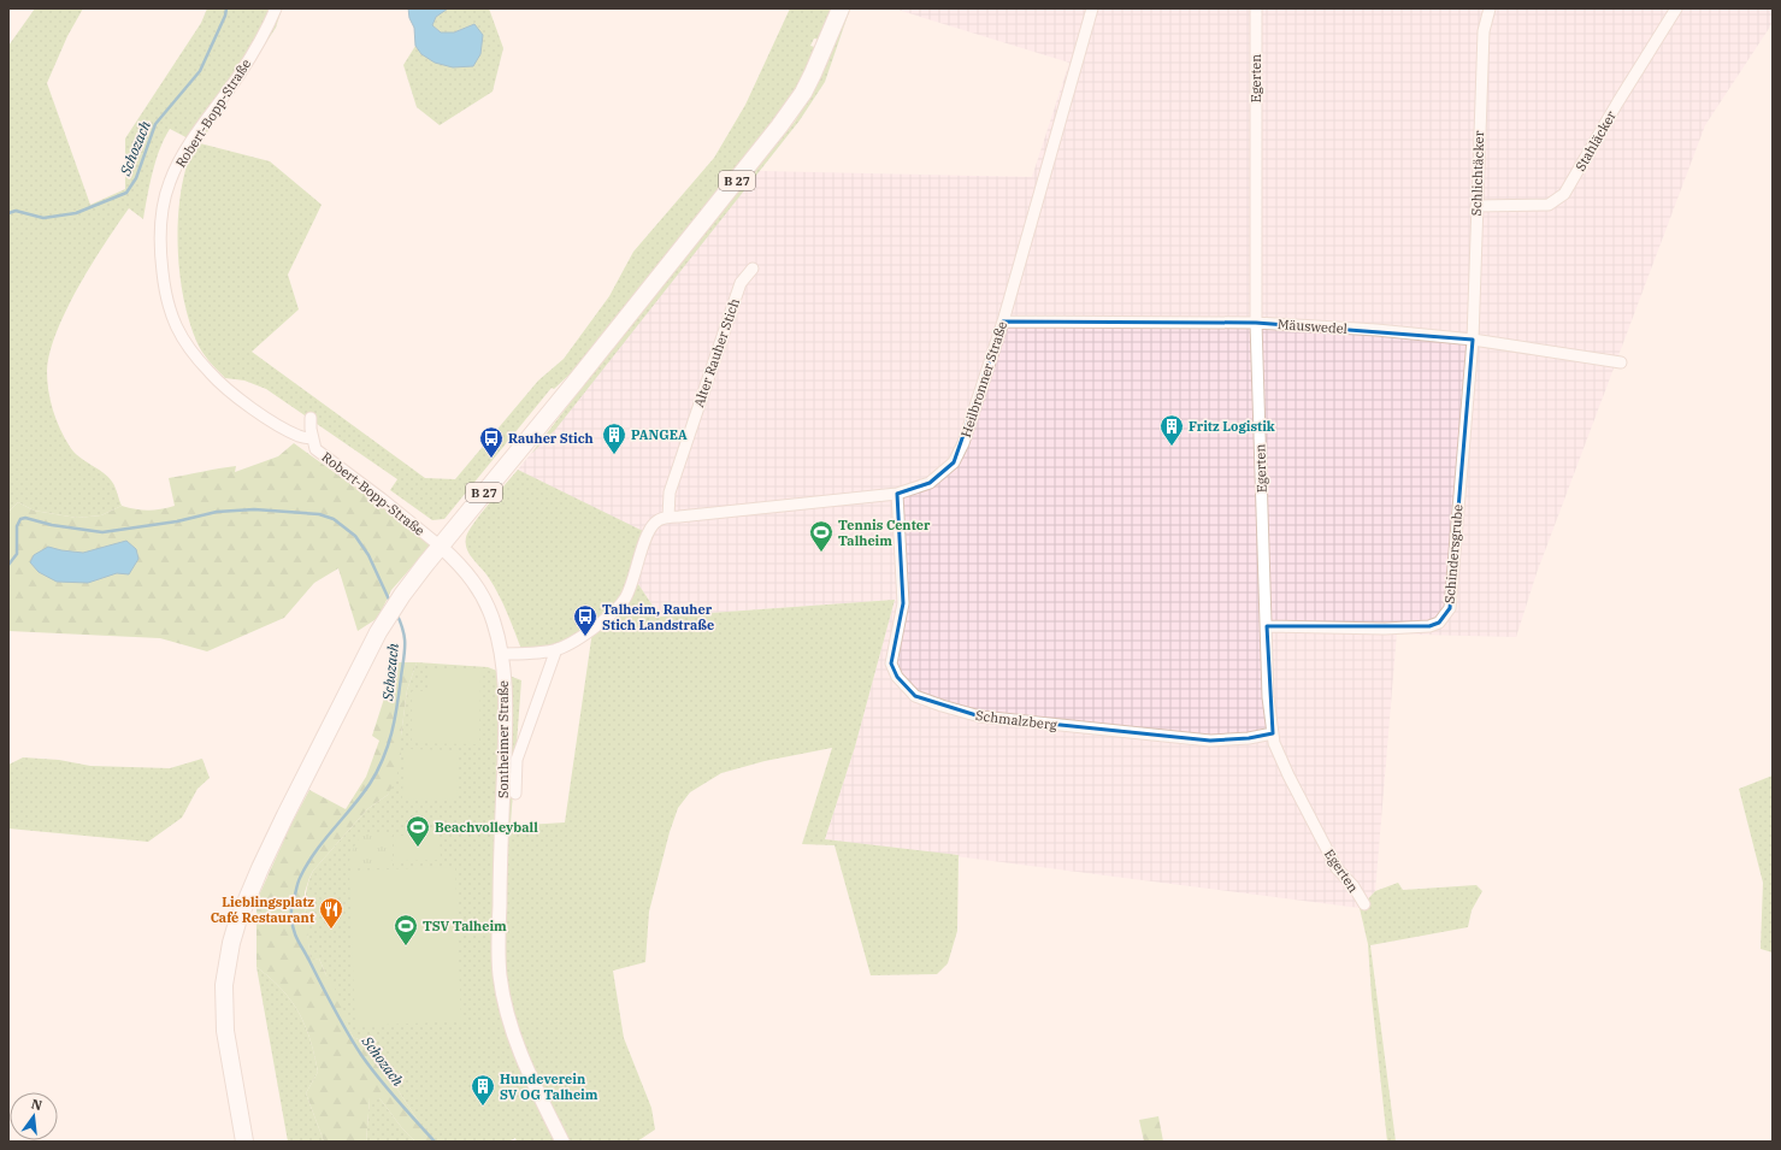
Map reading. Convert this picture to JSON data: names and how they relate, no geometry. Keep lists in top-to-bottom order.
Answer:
{
  "streets": {
    "main road": ["B 27"],
    "street": [
      "Egerten",
      "Robert-Bopp-Straße",
      "Stahläcker",
      "Schlichtäcker",
      "Mäuswedel",
      "Alter Rauher Stich",
      "Heilbronner Straße",
      "Schindersgrube",
      "Schmalzberg",
      "Sontheimer Straße"
    ]
  },
  "crossings": [
    ["Egerten", "Mäuswedel"],
    ["Egerten", "Schindersgrube"],
    ["Egerten", "Schmalzberg"],
    ["Robert-Bopp-Straße", "B 27"],
    ["Robert-Bopp-Straße", "Sontheimer Straße"],
    ["Stahläcker", "Schlichtäcker"],
    ["Schlichtäcker", "Mäuswedel"],
    ["Schlichtäcker", "Schindersgrube"],
    ["B 27", "Sontheimer Straße"],
    ["Mäuswedel", "Heilbronner Straße"],
    ["Mäuswedel", "Schindersgrube"],
    ["Alter Rauher Stich", "Heilbronner Straße"],
    ["Heilbronner Straße", "Schmalzberg"]
  ],
  "water": ["Schozach"],
  "places": {
    "building": ["Fritz Logistik", "PANGEA", "Hundeverein SV OG Talheim"],
    "bus stop": ["Rauher Stich", "Talheim, Rauher Stich Landstraße"],
    "sports": ["Tennis Center Talheim", "Beachvolleyball", "TSV Talheim"],
    "restaurant": ["Lieblingsplatz Café Restaurant"]
  },
  "north": "top"
}
